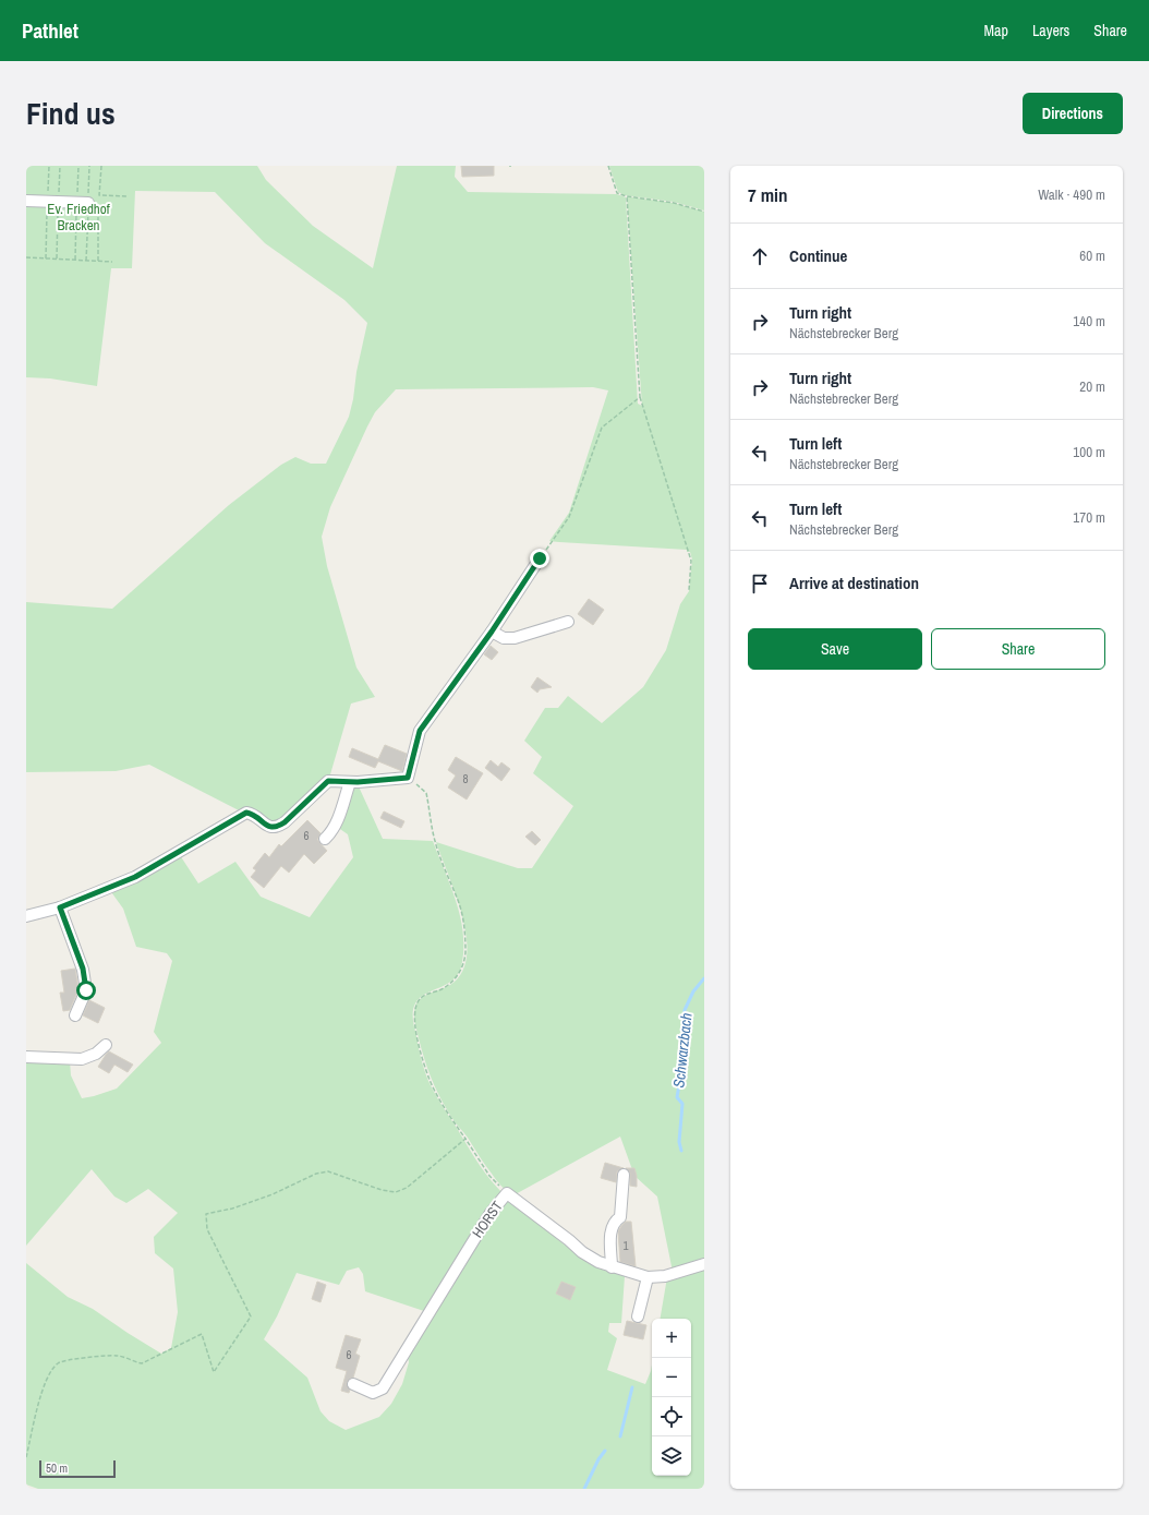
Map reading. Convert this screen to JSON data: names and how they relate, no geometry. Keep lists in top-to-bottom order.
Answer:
{
  "streets": {
    "street": ["HORST"]
  },
  "water": ["Schwarzbach"],
  "parks": ["Ev. Friedhof Bracken"],
  "house_numbers": [
    "8",
    "6",
    "1",
    "6"
  ],
  "scale_bar": "50 m",
  "page": {
    "header": "Pathlet",
    "nav": ["Map", "Layers", "Share"],
    "title": "Find us",
    "buttons": [
      "Directions",
      ["Save", "Share"]
    ],
    "heading": ["7 min", "Walk · 490 m"],
    "list": [
      ["Continue", "60 m"],
      ["Turn right", "Nächstebrecker Berg", "140 m"],
      ["Turn right", "Nächstebrecker Berg", "20 m"],
      ["Turn left", "Nächstebrecker Berg", "100 m"],
      ["Turn left", "Nächstebrecker Berg", "170 m"],
      "Arrive at destination"
    ],
    "map_buttons": ["+", "−"],
    "scale": "50 m"
  }
}
